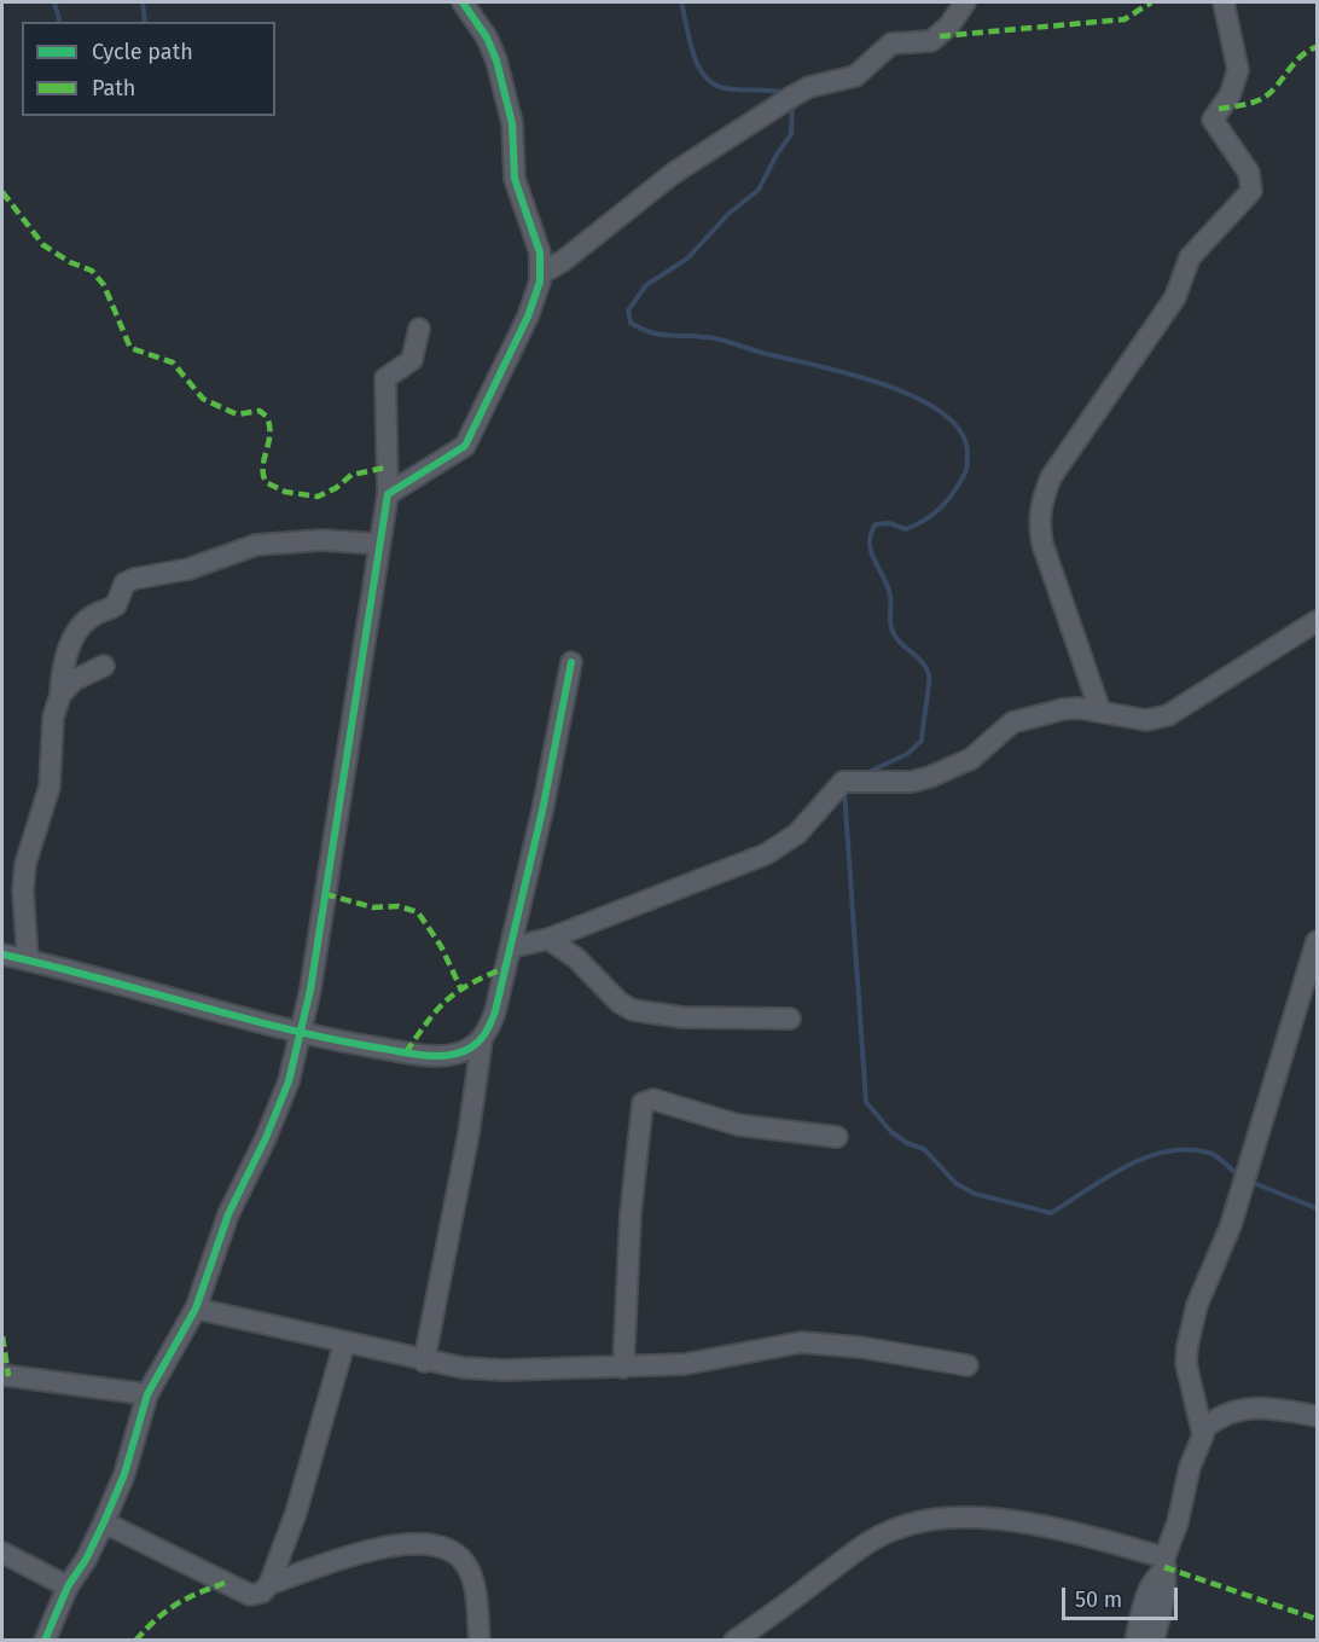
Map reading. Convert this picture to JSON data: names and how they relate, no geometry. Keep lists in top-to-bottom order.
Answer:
{
  "legend": ["Cycle path", "Path"],
  "scale_bar": "50 m"
}
